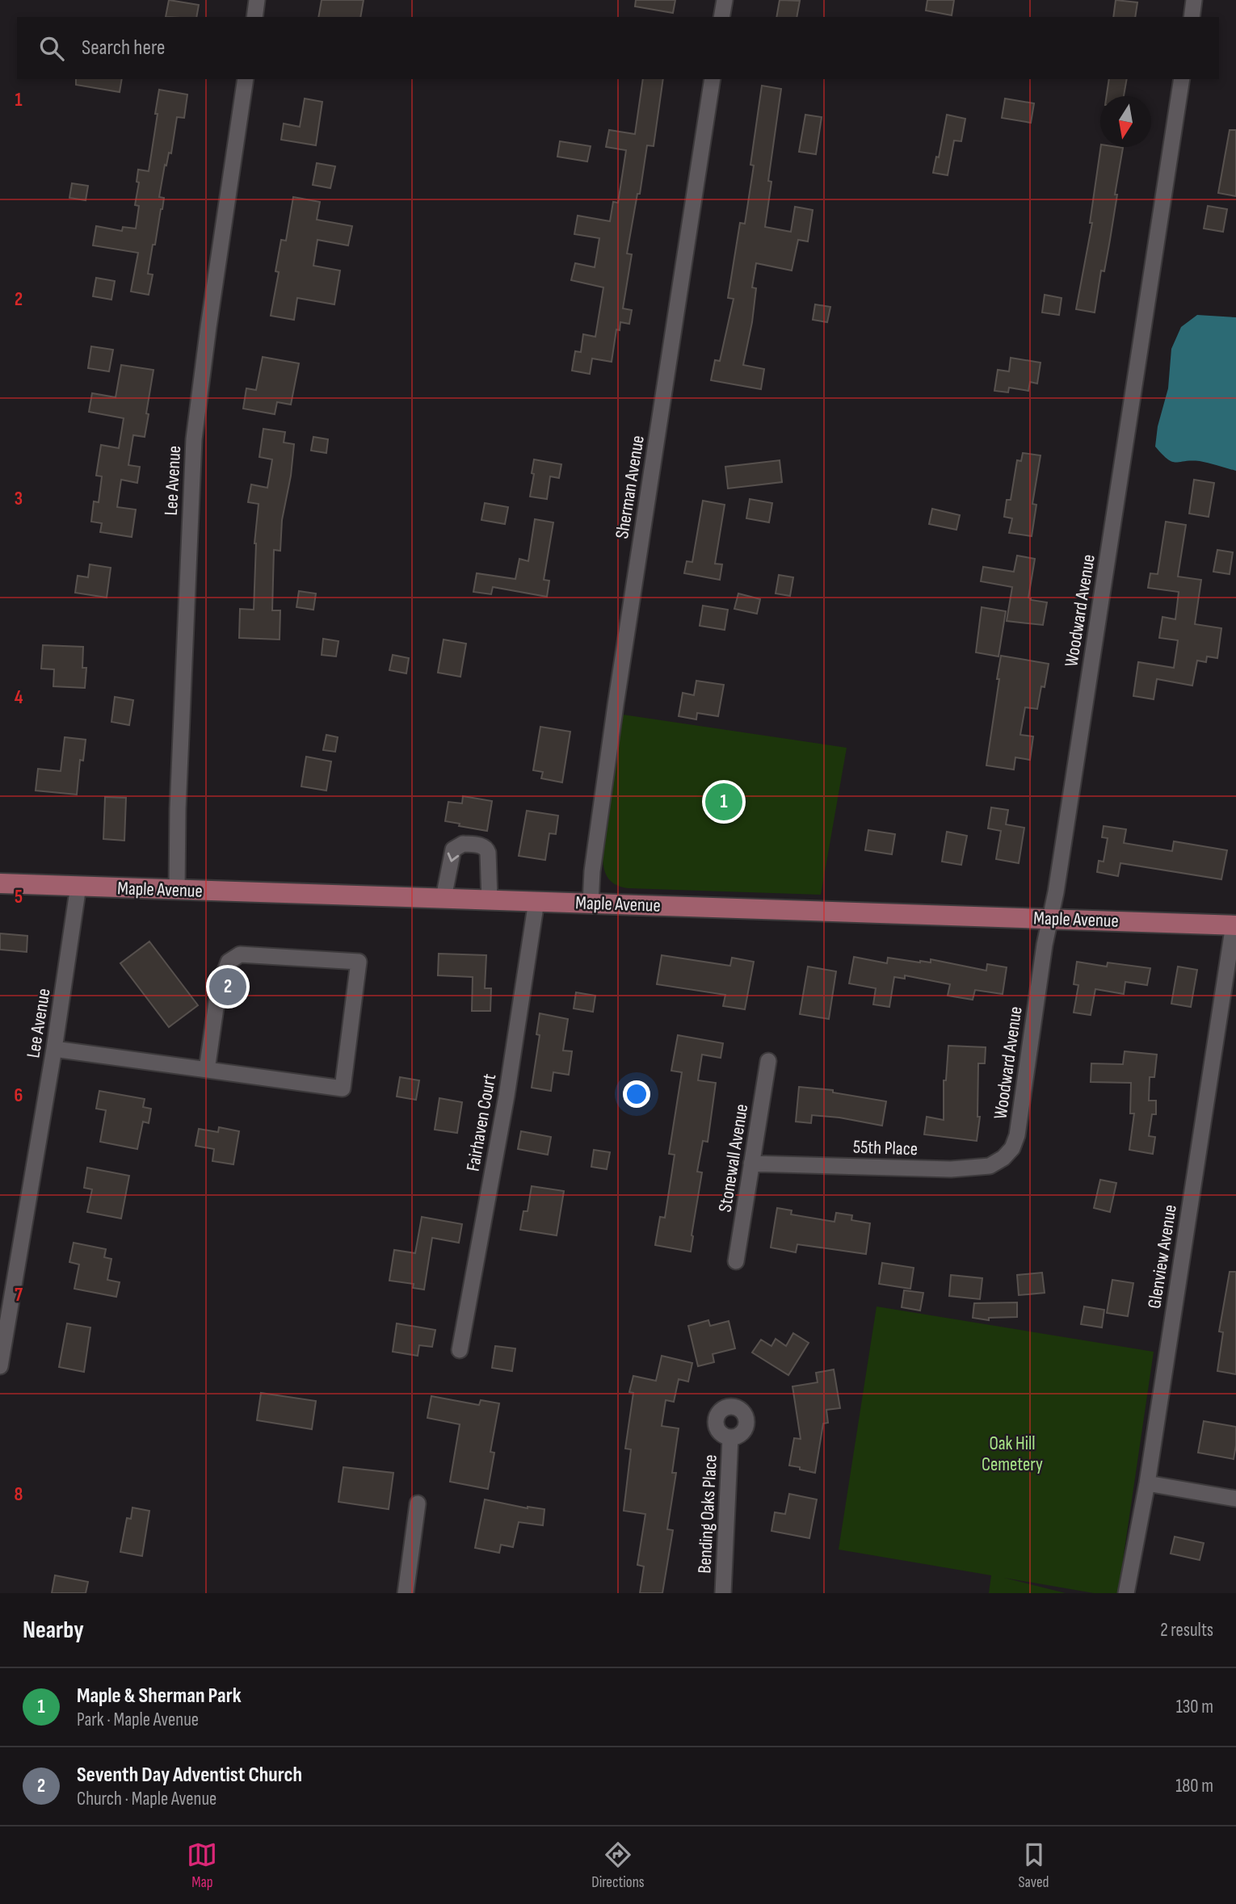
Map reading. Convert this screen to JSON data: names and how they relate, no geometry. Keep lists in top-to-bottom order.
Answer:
{
  "streets": {
    "main road": ["Maple Avenue"],
    "street": [
      "Lee Avenue",
      "Sherman Avenue",
      "Woodward Avenue",
      "Fairhaven Court",
      "55th Place",
      "Stonewall Avenue",
      "Glenview Avenue",
      "Bending Oaks Place"
    ]
  },
  "crossings": [
    ["Lee Avenue", "Maple Avenue"],
    ["Sherman Avenue", "Maple Avenue"],
    ["Woodward Avenue", "Maple Avenue"],
    ["Woodward Avenue", "55th Place"],
    ["Maple Avenue", "Fairhaven Court"],
    ["Maple Avenue", "Glenview Avenue"],
    ["55th Place", "Stonewall Avenue"]
  ],
  "parks": ["Oak Hill Cemetery"],
  "north": "bottom",
  "page": {
    "search": "Search here",
    "pins": ["1", "2"],
    "heading": ["Nearby", "2 results"],
    "list": [
      {
        "mark": "1",
        "name": "Maple & Sherman Park",
        "note": "Park · Maple Avenue",
        "value": "130 m"
      },
      {
        "mark": "2",
        "name": "Seventh Day Adventist Church",
        "note": "Church · Maple Avenue",
        "value": "180 m"
      }
    ],
    "nav": ["Map", "Directions", "Saved"]
  },
  "grid": {
    "rows": [
      "1",
      "2",
      "3",
      "4",
      "5",
      "6",
      "7",
      "8"
    ]
  }
}
